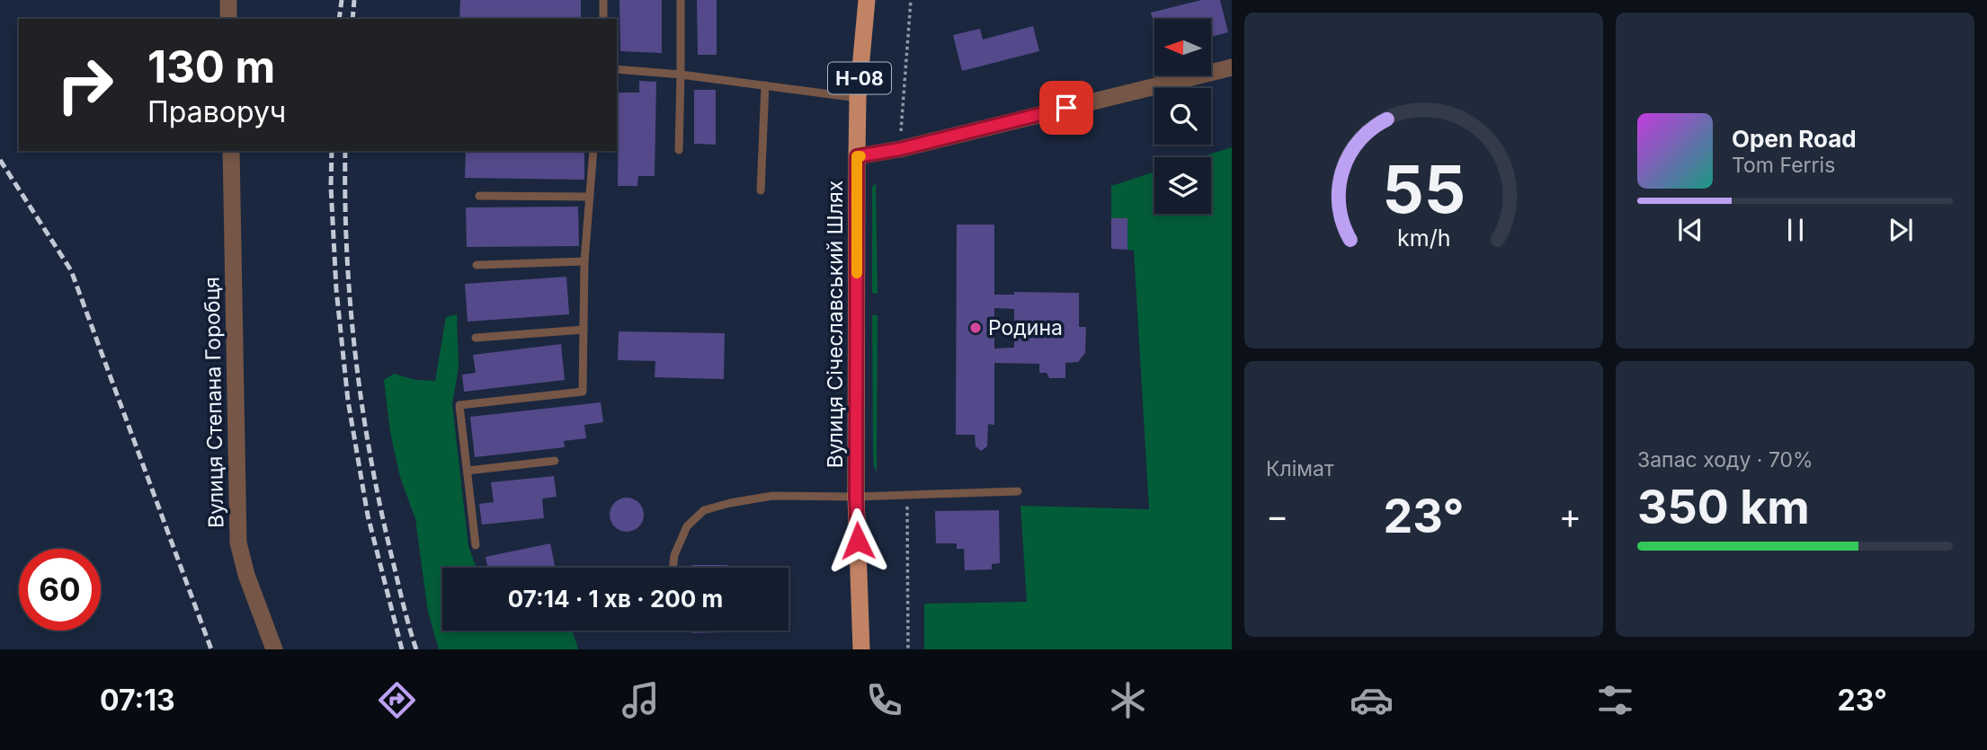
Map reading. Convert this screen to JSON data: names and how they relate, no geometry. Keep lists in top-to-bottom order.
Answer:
{
  "streets": {
    "main road": ["Н-08", "Вулиця Січеславський Шлях"],
    "street": ["Вулиця Степана Горобця"]
  },
  "places": ["Родина"],
  "north": "left",
  "page": {
    "turn": ["130 m", "Праворуч"],
    "song": ["Open Road", "Tom Ferris"],
    "tile": [
      "Клімат",
      ["Запас ходу · 70%", "350 km"]
    ],
    "heat": ["−", "23°", "+"],
    "limit": "60",
    "trip": "07:14 · 1 хв · 200 m",
    "tabs": ["07:13", "23°"],
    "gauge": ["55", "km/h"]
  }
}
